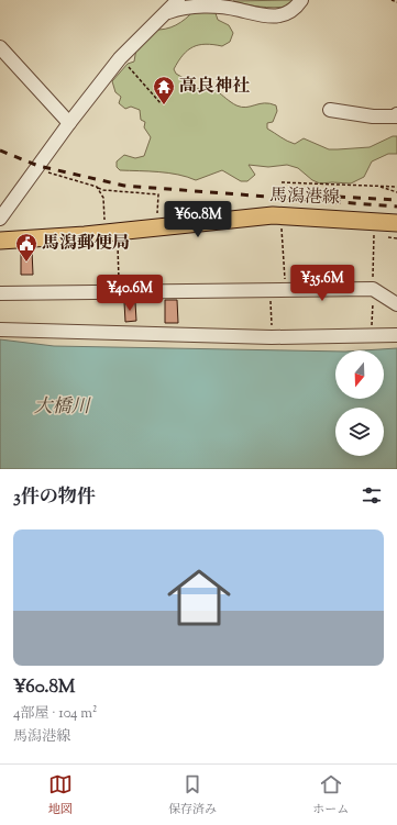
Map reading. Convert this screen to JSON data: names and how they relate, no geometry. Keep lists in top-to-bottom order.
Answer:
{
  "streets": {
    "main road": ["馬潟港線"]
  },
  "water": ["大橋川"],
  "places": {
    "temple": ["高良神社"],
    "public building": ["馬潟郵便局"]
  },
  "north": "bottom",
  "page": {
    "price": ["¥60.8M", "¥35.6M", "¥40.6M"],
    "heading": "3件の物件",
    "list": [
      {
        "name": "¥60.8M",
        "note": "4部屋 · 104 m² · 馬潟港線"
      }
    ],
    "tabs": ["地図", "保存済み", "ホーム"]
  }
}
